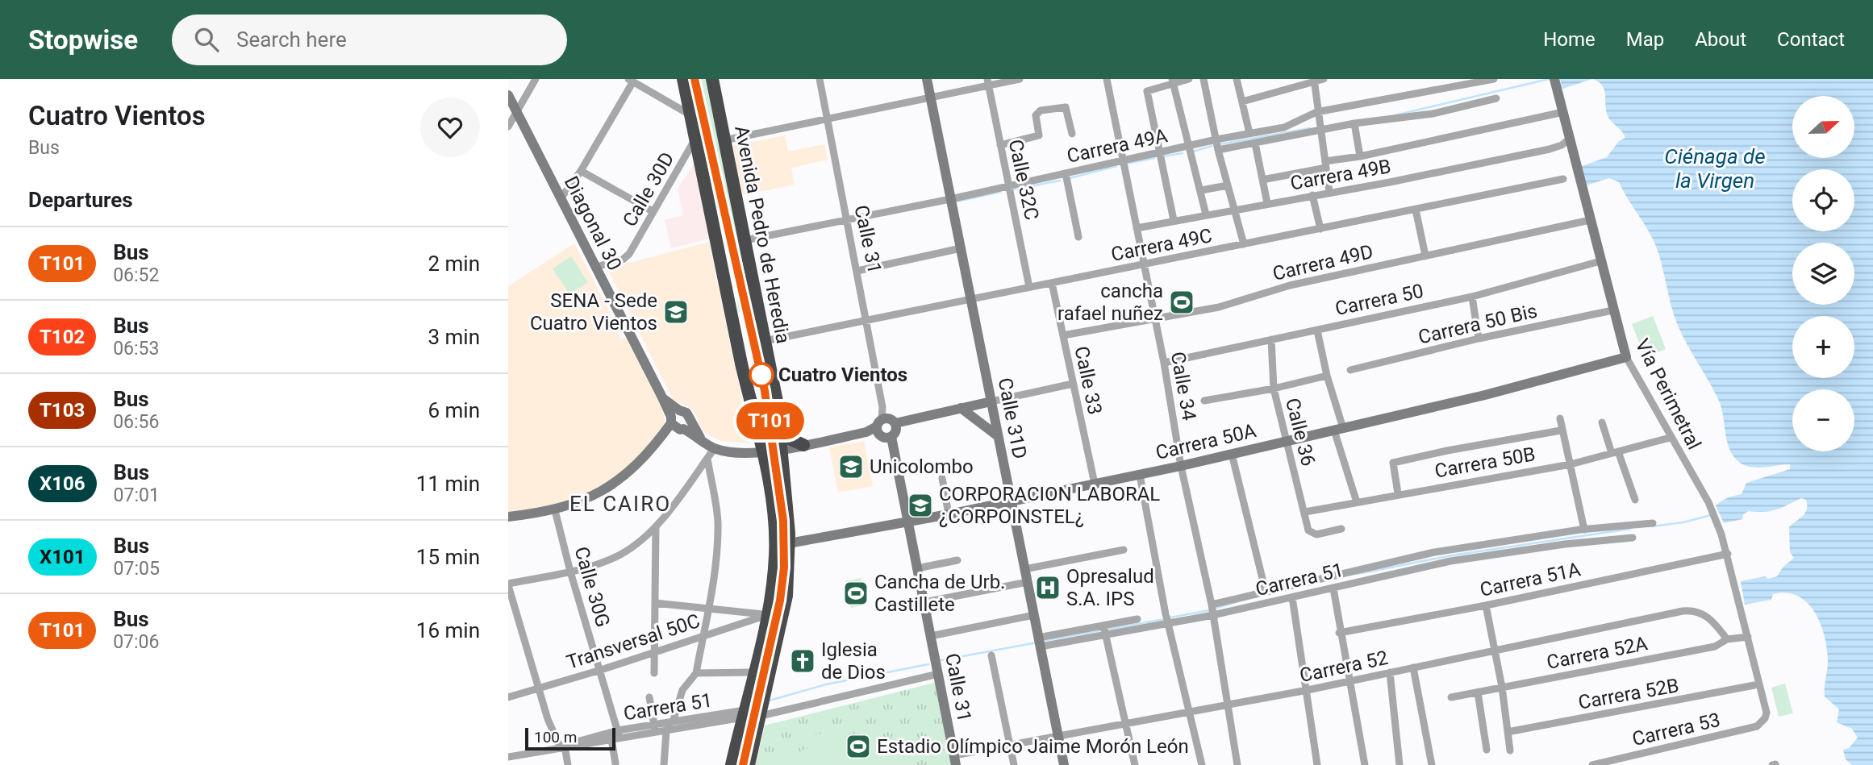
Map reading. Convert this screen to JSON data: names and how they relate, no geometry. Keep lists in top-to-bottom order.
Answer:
{
  "streets": {
    "highway": ["Avenida Pedro de Heredia"],
    "street": [
      "Carrera 49A",
      "Carrera 49B",
      "Calle 32C",
      "Calle 30D",
      "Diagonal 30",
      "Calle 31",
      "Carrera 49C",
      "Carrera 49D",
      "Carrera 50",
      "Carrera 50 Bis",
      "Calle 33",
      "Calle 34",
      "Vía Perimetral",
      "Calle 31D",
      "Calle 36",
      "Carrera 50A",
      "Carrera 50B",
      "Carrera 51",
      "Carrera 51A",
      "Calle 30G",
      "Transversal 50C",
      "Carrera 52A",
      "Carrera 52",
      "Carrera 52B",
      "Carrera 53"
    ]
  },
  "crossings": [
    ["Carrera 49A", "Calle 32C"],
    ["Carrera 49A", "Avenida Pedro de Heredia"],
    ["Carrera 49A", "Calle 31"],
    ["Carrera 49A", "Calle 34"],
    ["Carrera 49A", "Calle 31D"],
    ["Carrera 49B", "Calle 34"],
    ["Carrera 49B", "Vía Perimetral"],
    ["Calle 32C", "Carrera 49C"],
    ["Calle 30D", "Diagonal 30"],
    ["Avenida Pedro de Heredia", "Carrera 49C"],
    ["Avenida Pedro de Heredia", "Carrera 50A"],
    ["Calle 31", "Carrera 49C"],
    ["Calle 31", "Carrera 50A"],
    ["Calle 31", "Carrera 52"],
    ["Carrera 49C", "Calle 33"],
    ["Carrera 49C", "Calle 34"],
    ["Carrera 49C", "Calle 31D"],
    ["Carrera 49D", "Calle 33"],
    ["Carrera 49D", "Calle 34"],
    ["Carrera 49D", "Vía Perimetral"],
    ["Carrera 50", "Calle 34"],
    ["Carrera 50", "Vía Perimetral"],
    ["Carrera 50", "Calle 36"],
    ["Carrera 50 Bis", "Vía Perimetral"],
    ["Calle 33", "Carrera 50A"],
    ["Calle 34", "Carrera 50A"],
    ["Calle 34", "Carrera 51"],
    ["Calle 34", "Carrera 52"],
    ["Vía Perimetral", "Carrera 50A"],
    ["Vía Perimetral", "Carrera 50B"],
    ["Vía Perimetral", "Carrera 51A"],
    ["Vía Perimetral", "Carrera 52A"],
    ["Vía Perimetral", "Carrera 52B"],
    ["Vía Perimetral", "Carrera 53"],
    ["Calle 31D", "Carrera 50A"],
    ["Calle 31D", "Carrera 51"],
    ["Calle 31D", "Carrera 52"],
    ["Calle 36", "Carrera 50A"],
    ["Calle 36", "Carrera 50B"],
    ["Carrera 51", "Calle 30G"],
    ["Calle 30G", "Transversal 50C"],
    ["Carrera 52A", "Carrera 52"]
  ],
  "districts": ["EL CAIRO"],
  "water": ["Ciénaga de la Virgen"],
  "places": {
    "sports": ["cancha rafael nuñez", "Cancha de Urb. Castillete", "Estadio Olímpico Jaime Morón León"],
    "school or university": ["SENA - Sede Cuatro Vientos", "Unicolombo", "CORPORACION LABORAL ¿CORPOINSTEL¿"],
    "other": ["Cuatro Vientos"],
    "hospital": ["Opresalud S.A. IPS"],
    "church": ["Iglesia de Dios"]
  },
  "lines": ["bus line T101"],
  "scale_bar": "100 m",
  "north": "right",
  "page": {
    "header": "Stopwise",
    "search": "Search here",
    "nav": [
      "Home",
      "Map",
      "About",
      "Contact"
    ],
    "heading": [
      ["Cuatro Vientos", "Bus"],
      "Departures"
    ],
    "on_map": "T101",
    "map_buttons": ["+", "−"],
    "list": [
      {
        "mark": "T101",
        "name": "Bus",
        "note": "06:52",
        "value": "2 min"
      },
      {
        "mark": "T102",
        "name": "Bus",
        "note": "06:53",
        "value": "3 min"
      },
      {
        "mark": "T103",
        "name": "Bus",
        "note": "06:56",
        "value": "6 min"
      },
      {
        "mark": "X106",
        "name": "Bus",
        "note": "07:01",
        "value": "11 min"
      },
      {
        "mark": "X101",
        "name": "Bus",
        "note": "07:05",
        "value": "15 min"
      },
      {
        "mark": "T101",
        "name": "Bus",
        "note": "07:06",
        "value": "16 min"
      }
    ],
    "scale": "100 m"
  }
}
